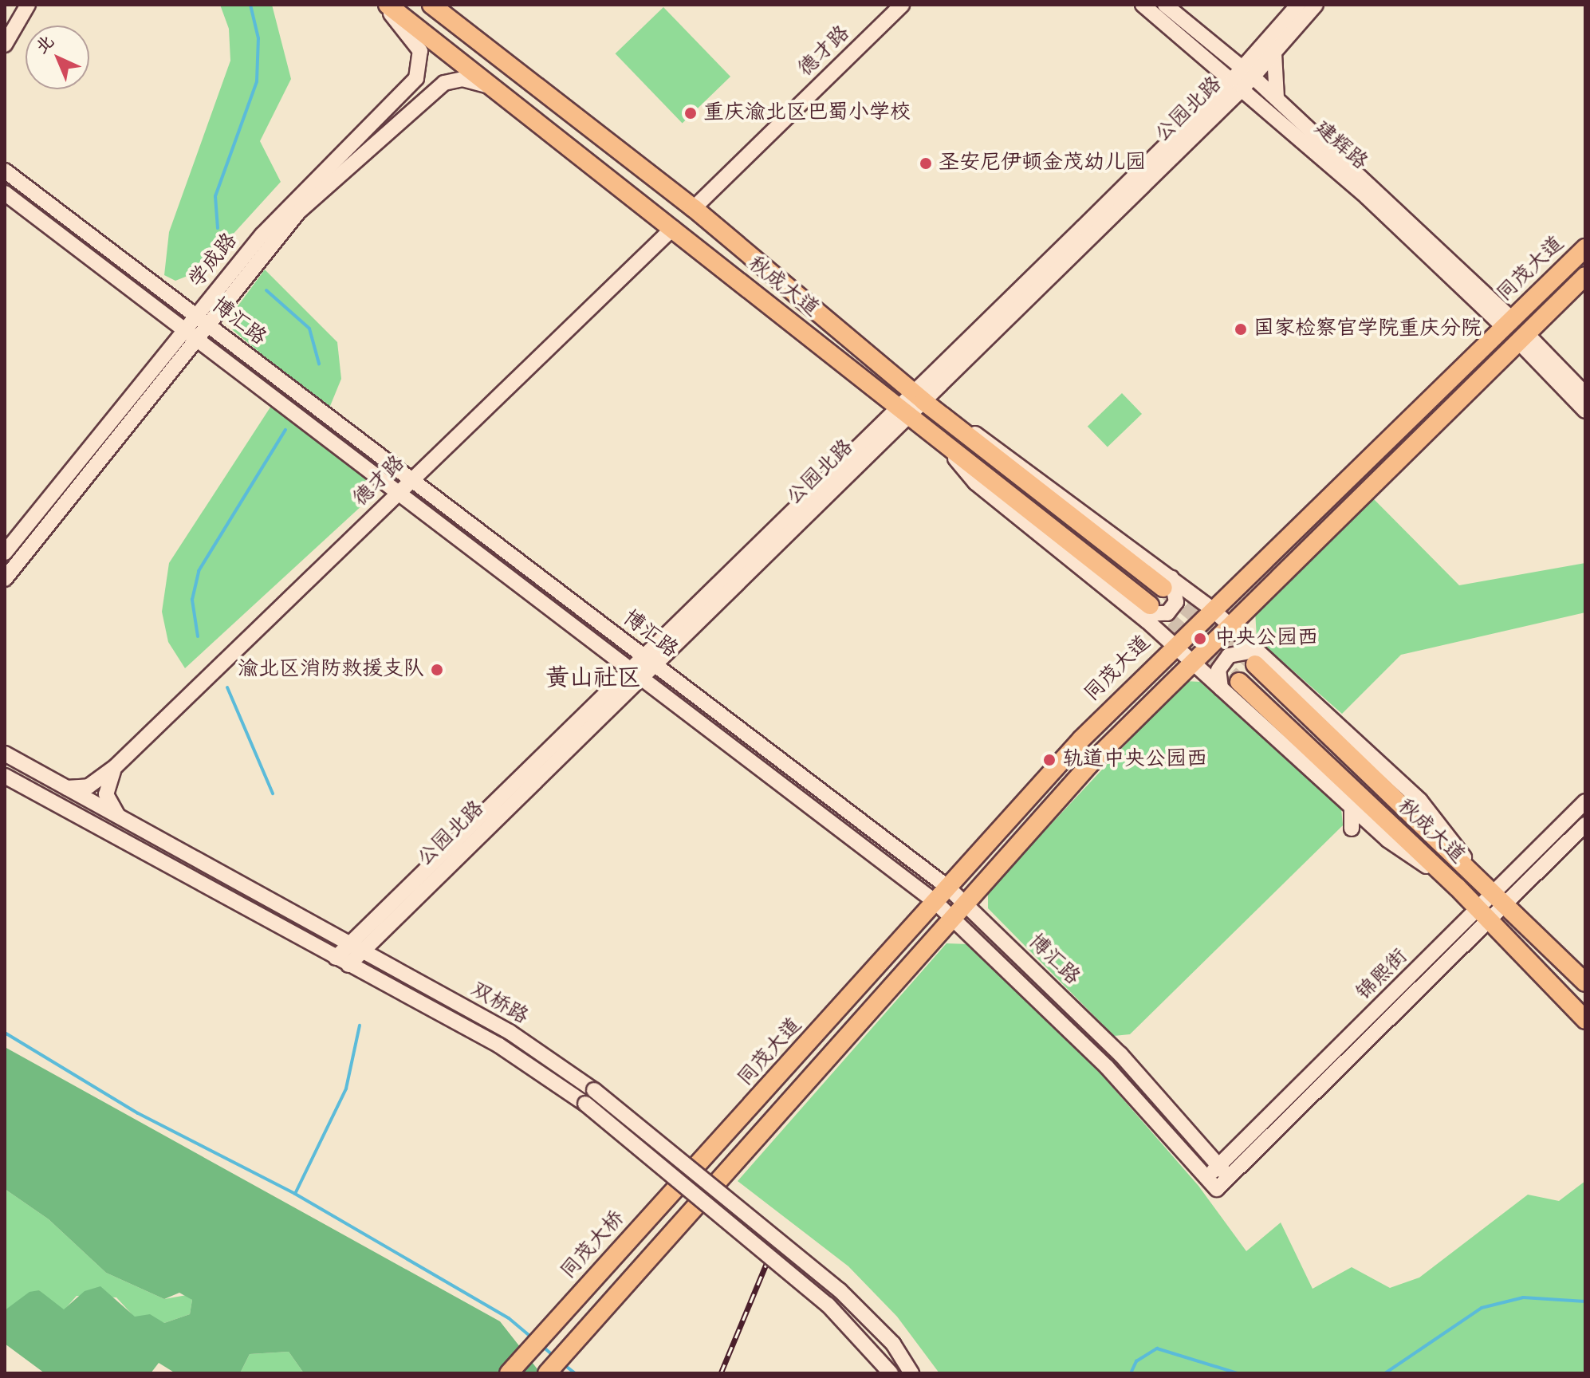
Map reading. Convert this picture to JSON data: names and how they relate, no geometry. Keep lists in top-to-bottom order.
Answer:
{
  "streets": {
    "main road": [
      "德才路",
      "公园北路",
      "建辉路",
      "学成路",
      "同茂大道",
      "秋成大道",
      "博汇路",
      "锦熙街",
      "双桥路",
      "同茂大桥"
    ]
  },
  "crossings": [
    ["德才路", "秋成大道"],
    ["德才路", "博汇路"],
    ["德才路", "双桥路"],
    ["公园北路", "建辉路"],
    ["公园北路", "秋成大道"],
    ["公园北路", "博汇路"],
    ["公园北路", "双桥路"],
    ["建辉路", "同茂大道"],
    ["学成路", "秋成大道"],
    ["学成路", "博汇路"],
    ["同茂大道", "博汇路"],
    ["同茂大道", "同茂大桥"],
    ["秋成大道", "锦熙街"],
    ["博汇路", "锦熙街"]
  ],
  "districts": ["黄山社区"],
  "places": [
    "重庆渝北区巴蜀小学校",
    "圣安尼伊顿金茂幼儿园",
    "国家检察官学院重庆分院",
    "中央公园西",
    "渝北区消防救援支队",
    "轨道中央公园西"
  ],
  "north": "top left"
}
